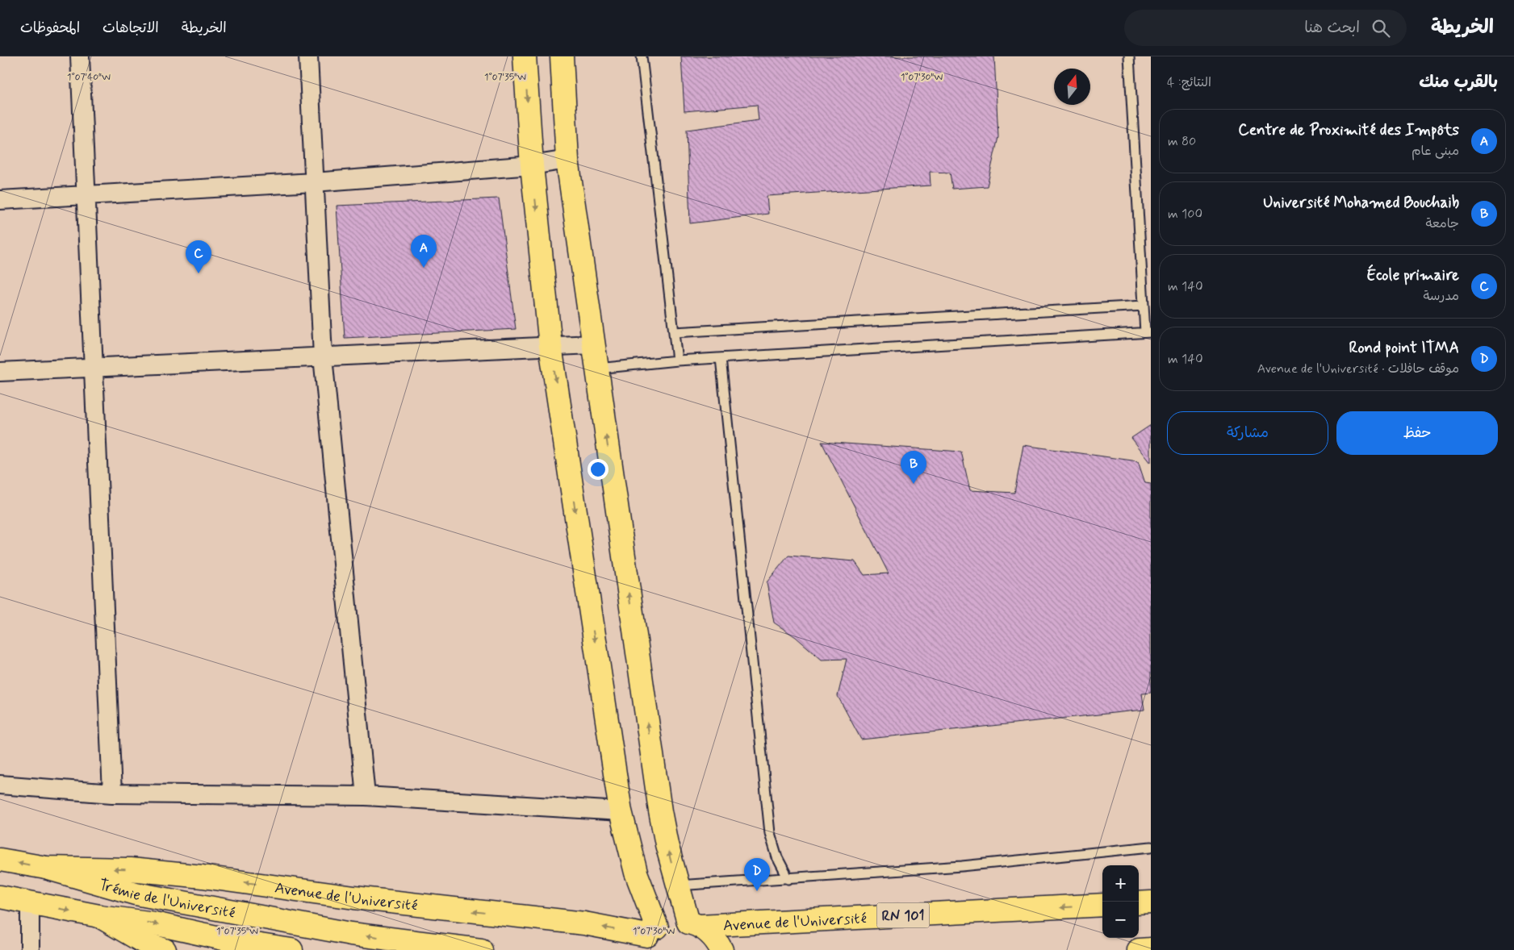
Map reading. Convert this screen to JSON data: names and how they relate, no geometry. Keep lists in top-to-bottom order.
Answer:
{
  "streets": {
    "main road": ["Avenue de l'Université", "Trémie de l'Université", "RN 101"]
  },
  "crossings": [
    ["Avenue de l'Université", "Trémie de l'Université"]
  ],
  "one_way": ["Avenue de l'Université"],
  "north": "top",
  "page": {
    "header": "الخريطة",
    "search": "ابحث هنا",
    "nav": ["الخريطة", "الاتجاهات", "المحفوظات"],
    "heading": ["بالقرب منك", "النتائج: 4"],
    "list": [
      {
        "mark": "A",
        "name": "Centre de Proximité des Impôts",
        "note": "مبنى عام",
        "value": "80 m"
      },
      {
        "mark": "B",
        "name": "Université Mohamed Bouchaib",
        "note": "جامعة",
        "value": "100 m"
      },
      {
        "mark": "C",
        "name": "École primaire",
        "note": "مدرسة",
        "value": "140 m"
      },
      {
        "mark": "D",
        "name": "Rond point ITMA",
        "note": "موقف حافلات · Avenue de l'Université",
        "value": "140 m"
      }
    ],
    "pins": [
      "A",
      "C",
      "B",
      "D"
    ],
    "buttons": ["حفظ", "مشاركة"],
    "map_buttons": ["+", "−"]
  },
  "coordinates": ["1°07'40\"W", "1°07'35\"W", "1°07'30\"W"]
}
